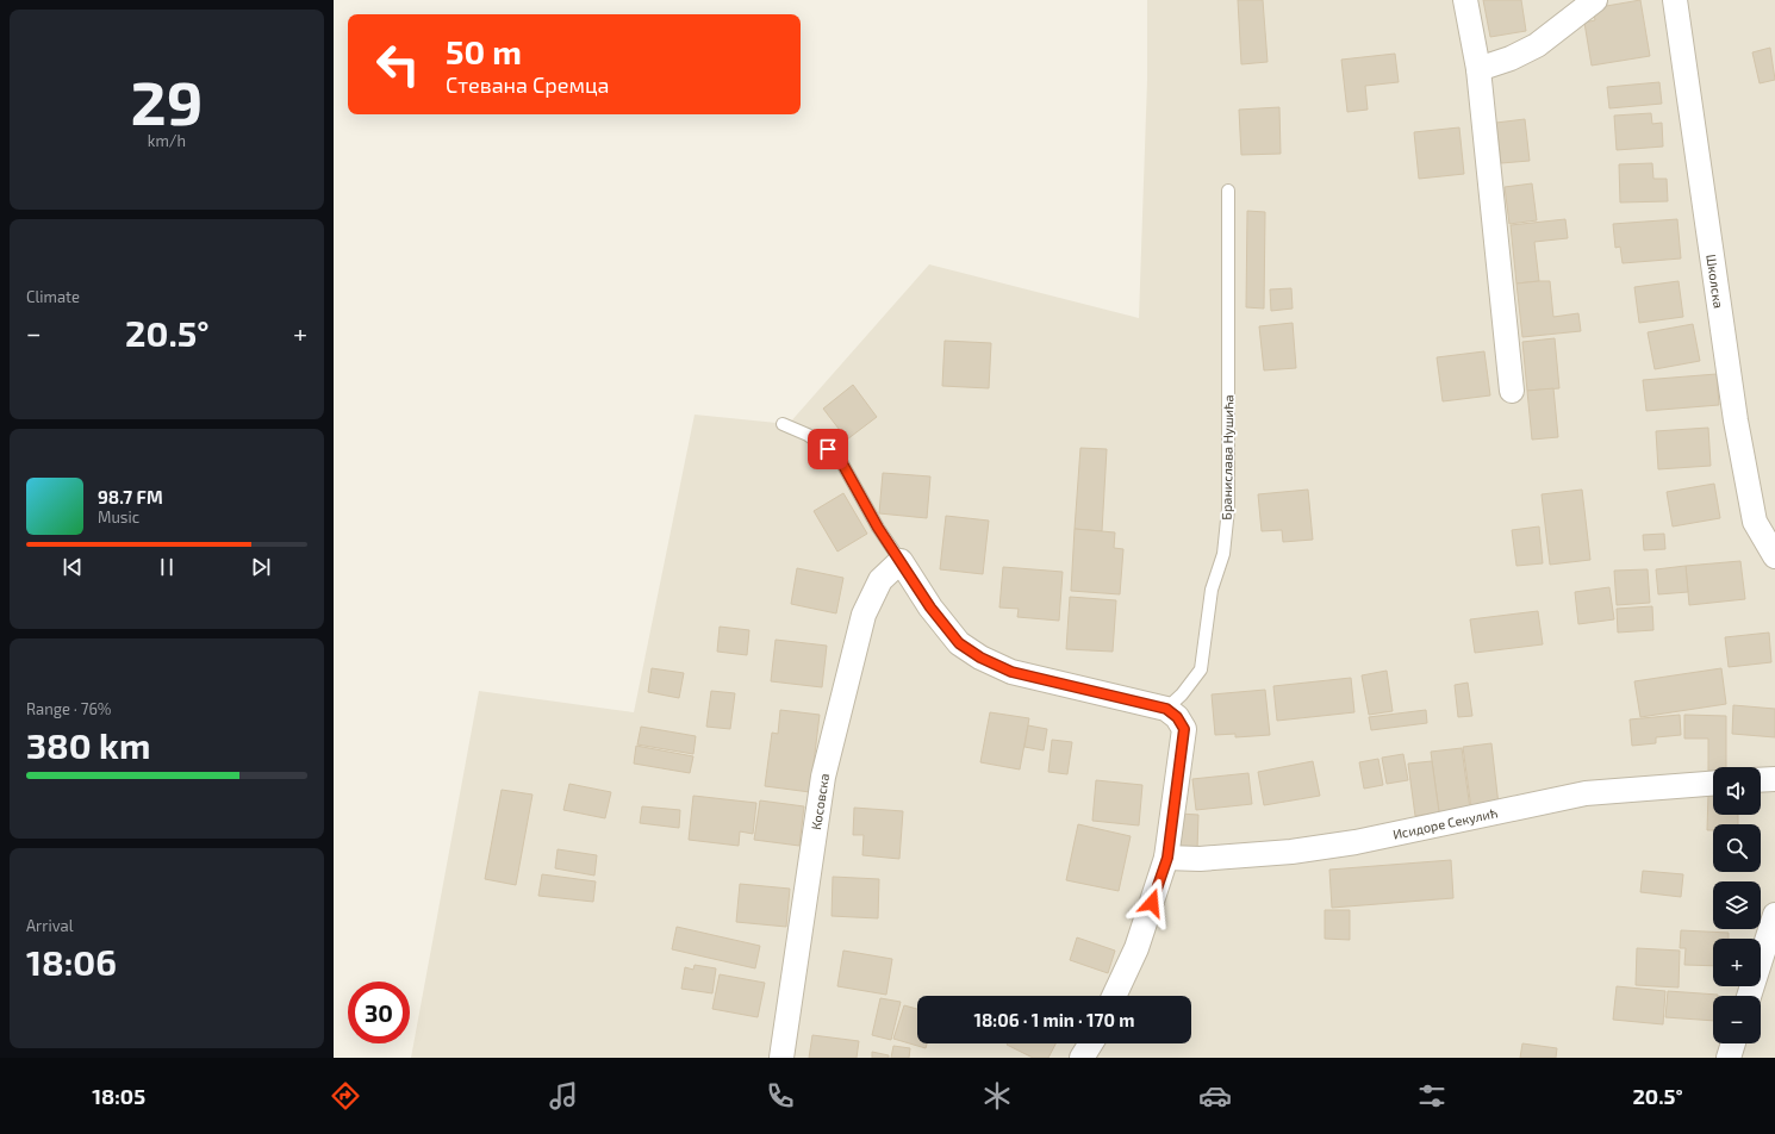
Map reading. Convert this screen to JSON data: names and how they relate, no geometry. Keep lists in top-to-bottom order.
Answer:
{
  "streets": {
    "street": ["Школска", "Косовска", "Исидоре Секулић"],
    "lane": ["Бранислава Нушића"]
  },
  "page": {
    "tile": [
      ["29", "km/h"],
      "Climate",
      ["Range · 76%", "380 km"],
      ["Arrival", "18:06"]
    ],
    "turn": ["50 m", "Стевана Сремца"],
    "heat": ["−", "20.5°", "+"],
    "song": ["98.7 FM", "Music"],
    "map_buttons": ["+", "−"],
    "limit": "30",
    "trip": "18:06 · 1 min · 170 m",
    "tabs": ["18:05", "20.5°"]
  }
}
